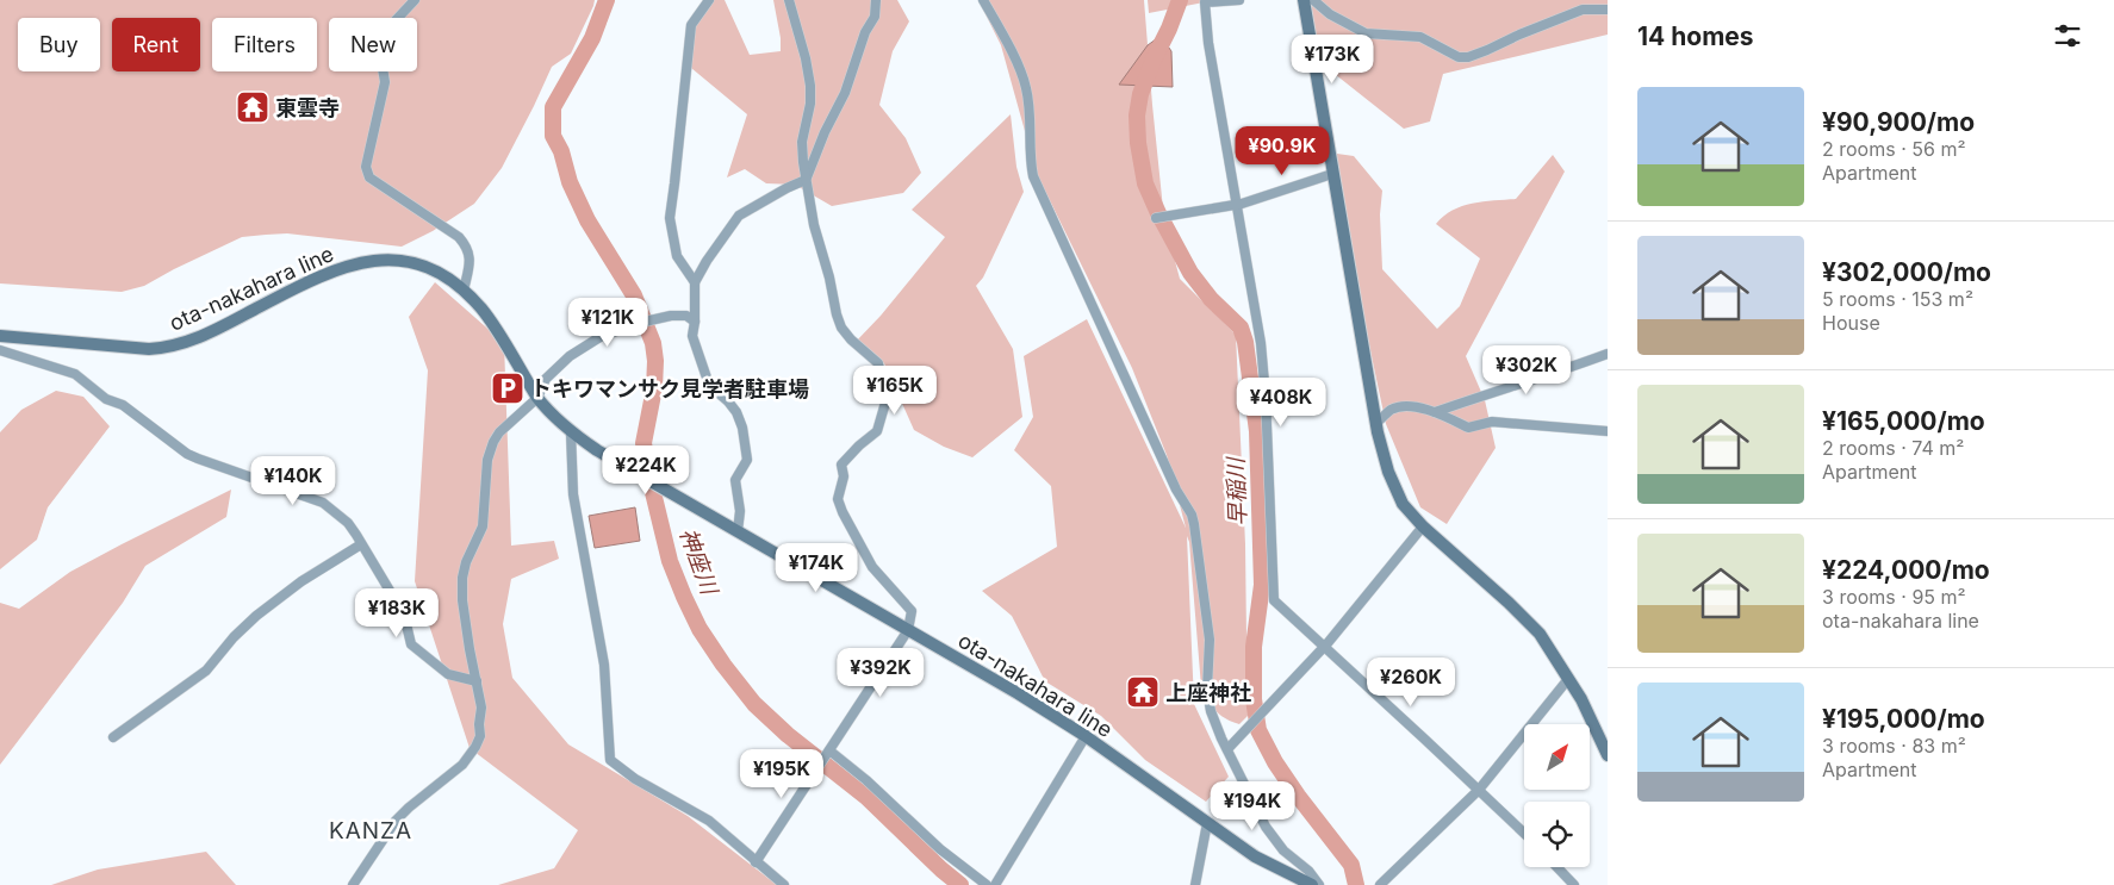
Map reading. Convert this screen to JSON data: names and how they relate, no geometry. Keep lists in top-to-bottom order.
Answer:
{
  "streets": {
    "main road": ["ota-nakahara line"]
  },
  "districts": ["KANZA"],
  "water": ["早稲川", "神座川"],
  "places": {
    "temple": ["東雲寺", "上座神社"],
    "parking": ["トキワマンサク見学者駐車場"]
  },
  "north": "top right",
  "page": {
    "heading": "14 homes",
    "chip": [
      "Buy",
      "Rent",
      "Filters",
      "New"
    ],
    "price": [
      "¥173K",
      "¥90.9K",
      "¥121K",
      "¥302K",
      "¥165K",
      "¥408K",
      "¥224K",
      "¥140K",
      "¥174K",
      "¥183K",
      "¥392K",
      "¥260K",
      "¥195K",
      "¥194K"
    ],
    "list": [
      {
        "name": "¥90,900/mo",
        "note": "2 rooms · 56 m² · Apartment"
      },
      {
        "name": "¥302,000/mo",
        "note": "5 rooms · 153 m² · House"
      },
      {
        "name": "¥165,000/mo",
        "note": "2 rooms · 74 m² · Apartment"
      },
      {
        "name": "¥224,000/mo",
        "note": "3 rooms · 95 m² · ota-nakahara line"
      },
      {
        "name": "¥195,000/mo",
        "note": "3 rooms · 83 m² · Apartment"
      }
    ]
  }
}
